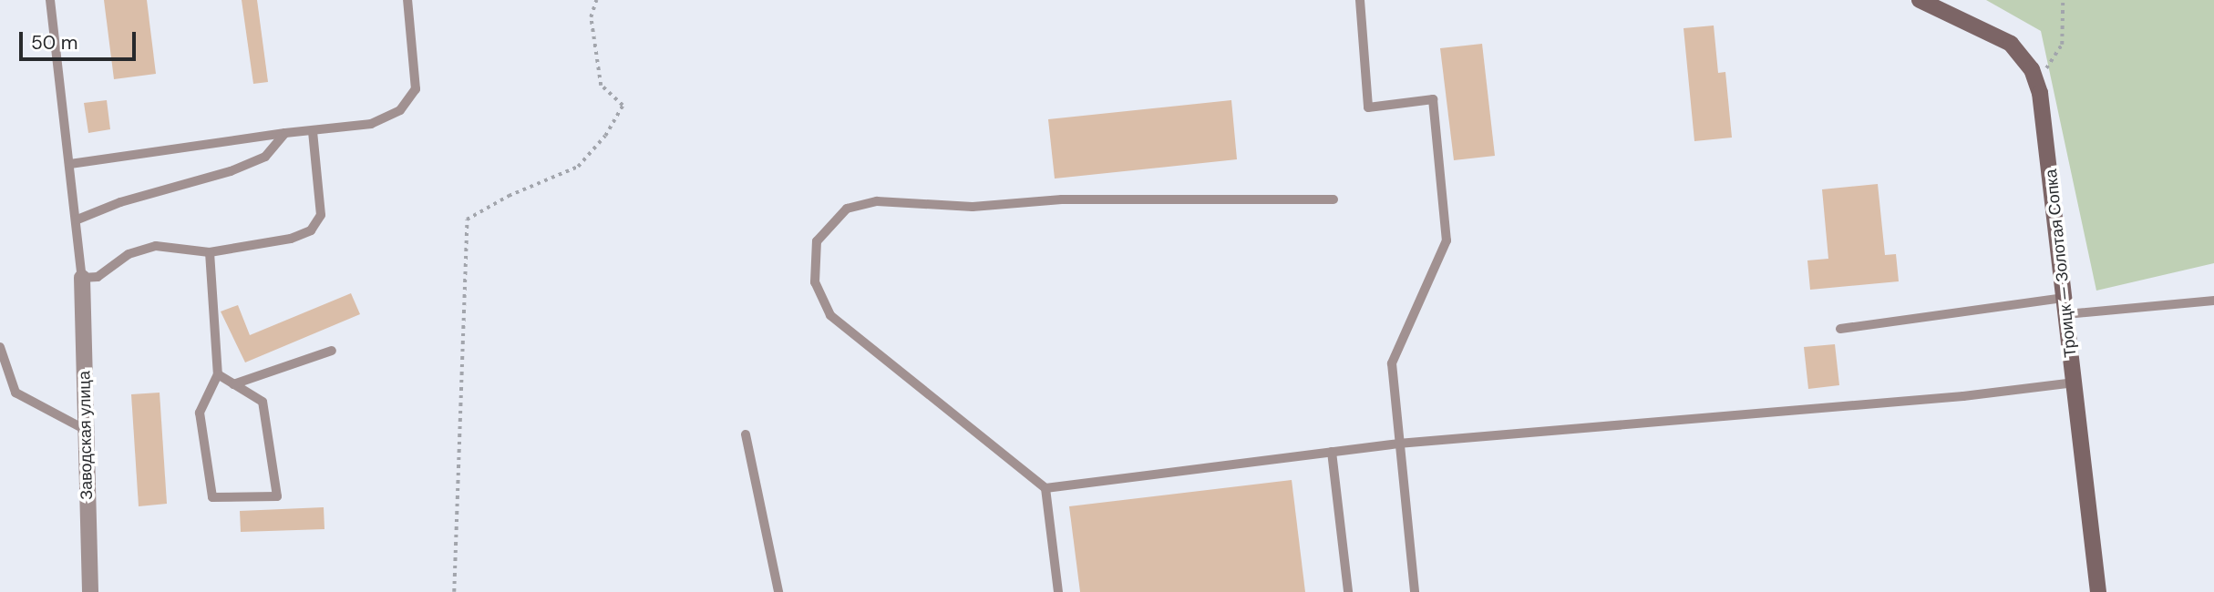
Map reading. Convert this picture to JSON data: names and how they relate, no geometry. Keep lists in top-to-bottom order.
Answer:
{
  "streets": {
    "street": ["Троицк — Золотая Сопка", "Заводская улица"]
  },
  "scale_bar": "50 m"
}
